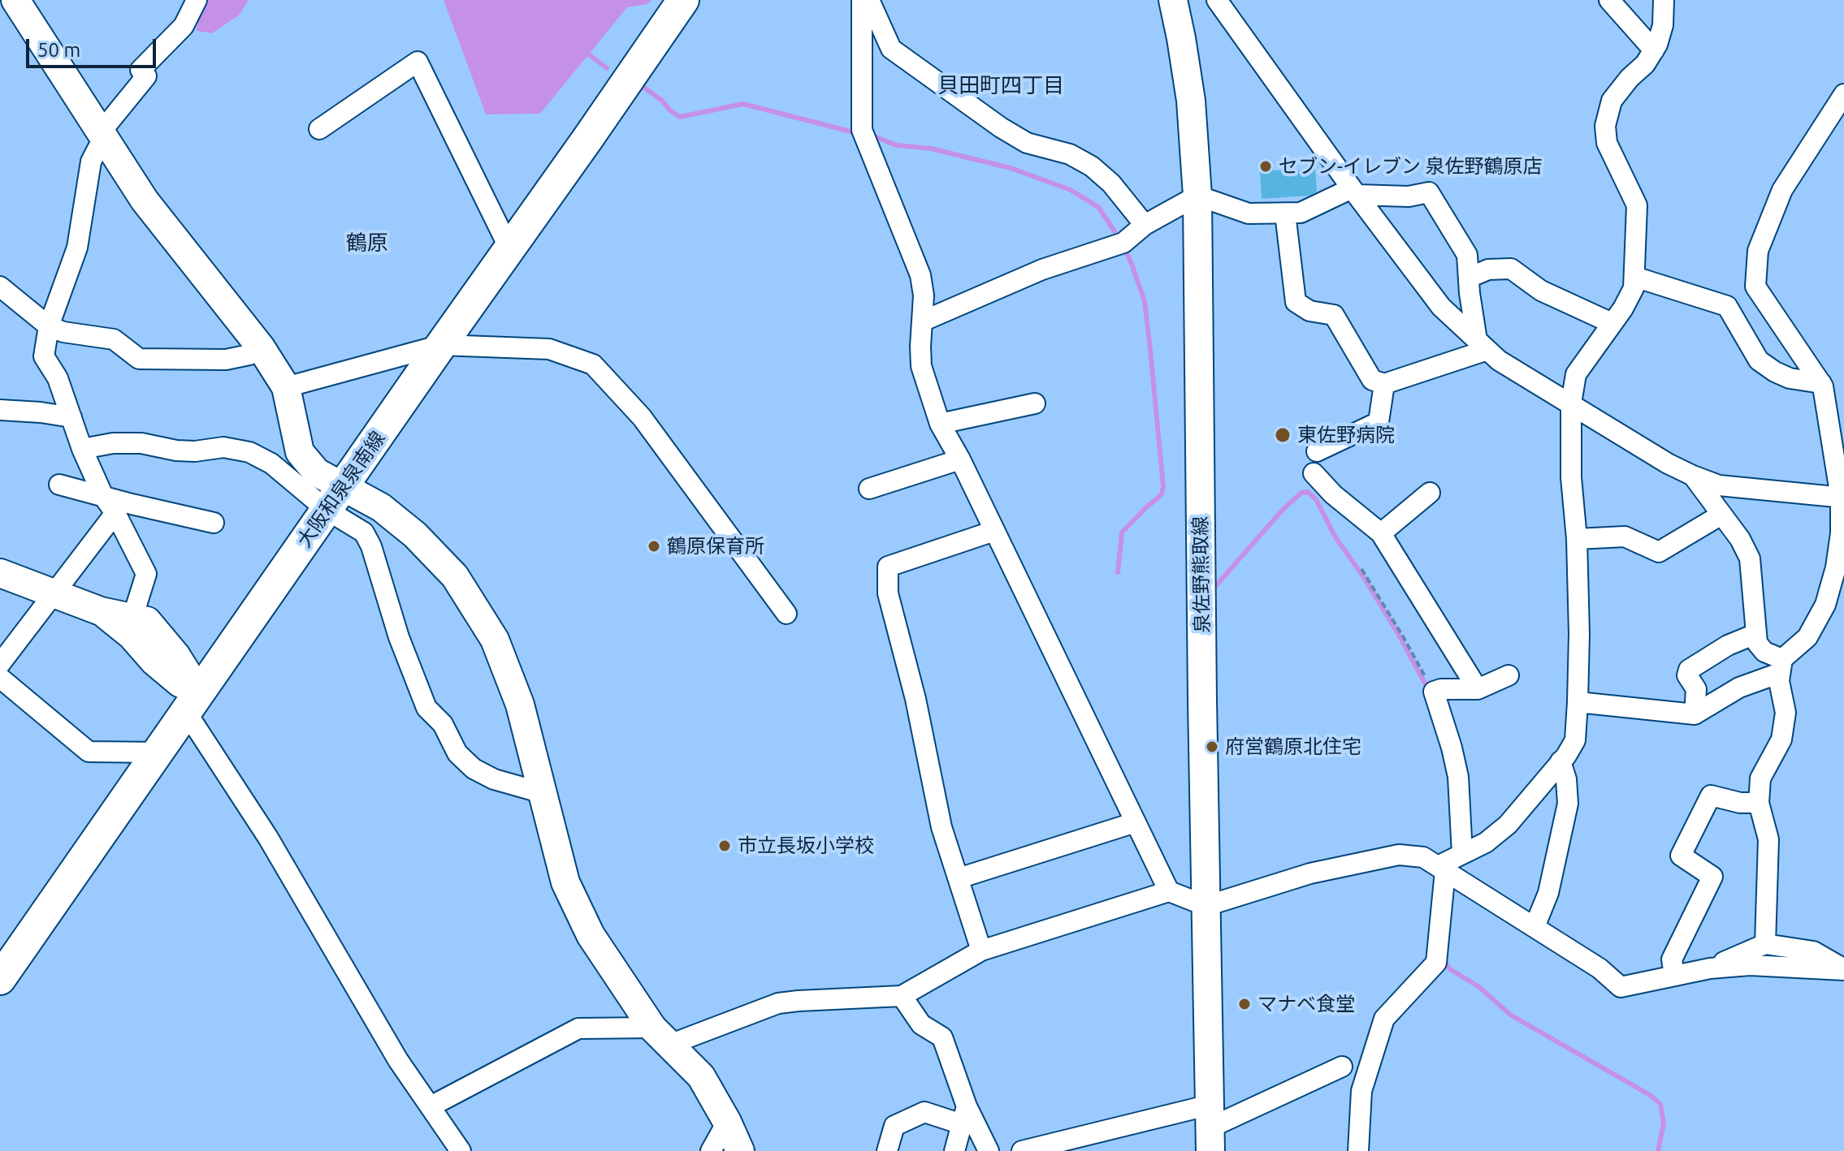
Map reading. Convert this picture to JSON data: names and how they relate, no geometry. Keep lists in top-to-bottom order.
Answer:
{
  "streets": {
    "main road": ["大阪和泉泉南線"],
    "street": ["泉佐野熊取線"]
  },
  "districts": ["貝田町四丁目", "鶴原"],
  "places": [
    "セブン-イレブン 泉佐野鶴原店",
    "東佐野病院",
    "鶴原保育所",
    "府営鶴原北住宅",
    "市立長坂小学校",
    "マナベ食堂"
  ],
  "scale_bar": "50 m"
}
